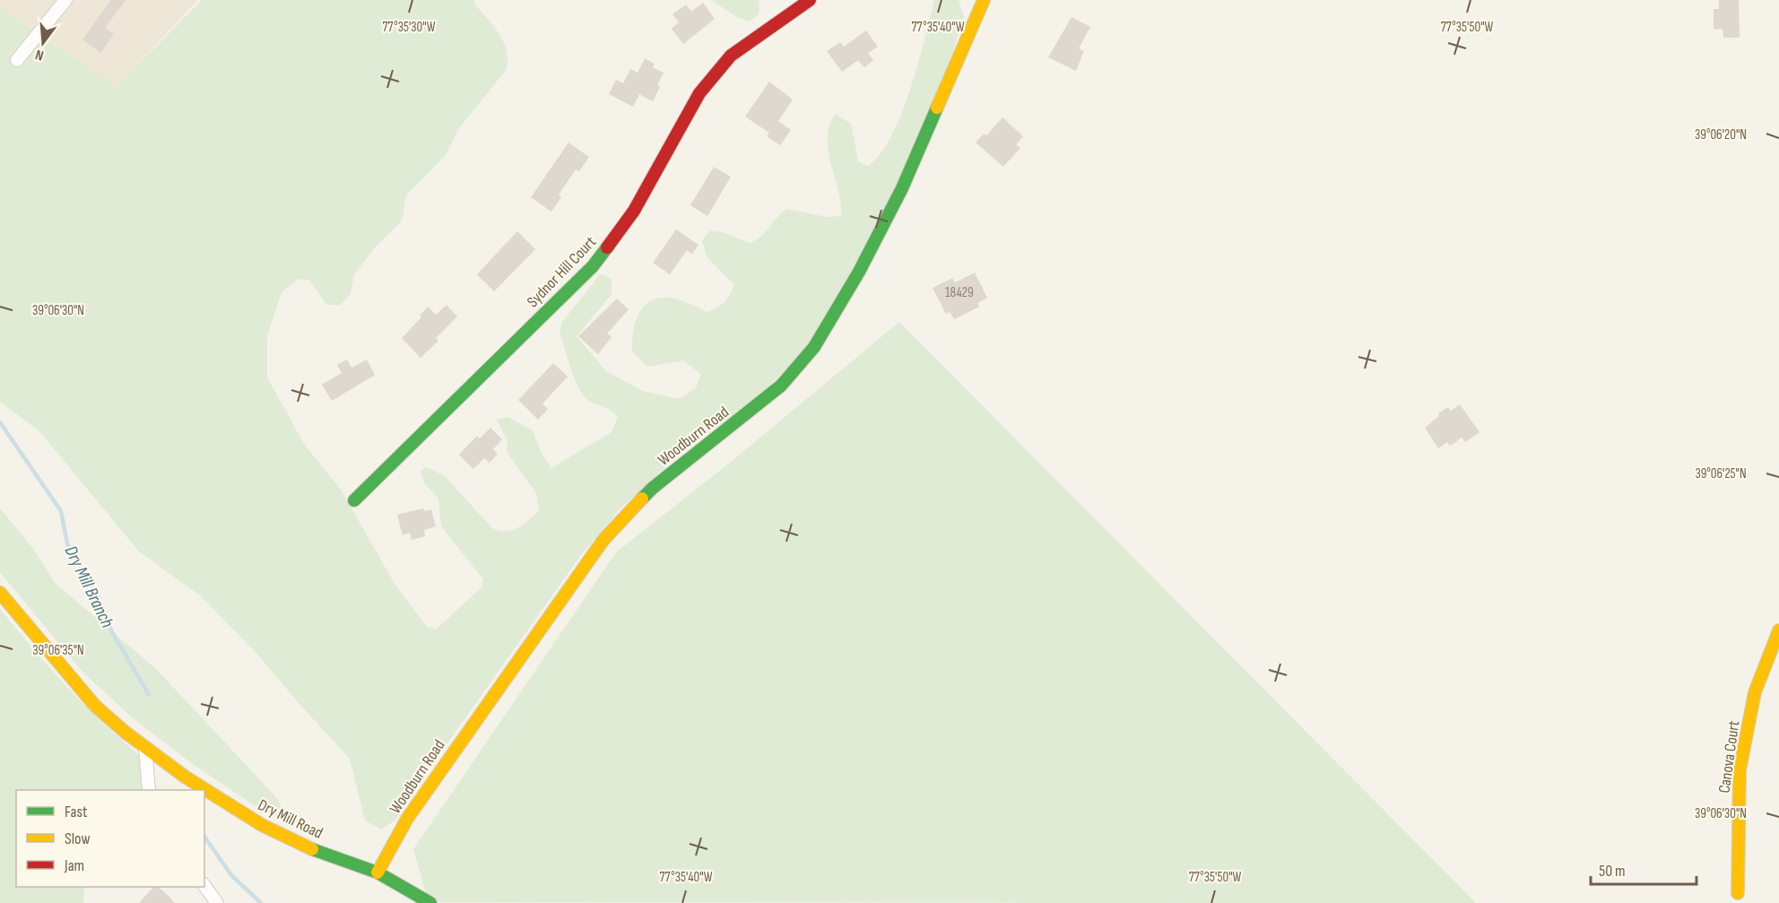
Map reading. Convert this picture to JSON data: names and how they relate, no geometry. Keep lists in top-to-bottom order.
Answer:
{
  "streets": {
    "street": [
      "Sydnor Hill Court",
      "Woodburn Road",
      "Canova Court",
      "Dry Mill Road"
    ]
  },
  "crossings": [
    ["Woodburn Road", "Dry Mill Road"]
  ],
  "water": ["Dry Mill Branch"],
  "house_numbers": ["18429"],
  "legend": ["Fast", "Slow", "Jam"],
  "scale_bar": "50 m",
  "north": "bottom",
  "coordinates": [
    "77°35'30\"W",
    "77°35'40\"W",
    "77°35'50\"W",
    "39°06'20\"N",
    "39°06'30\"N",
    "39°06'25\"N",
    "39°06'35\"N"
  ]
}
